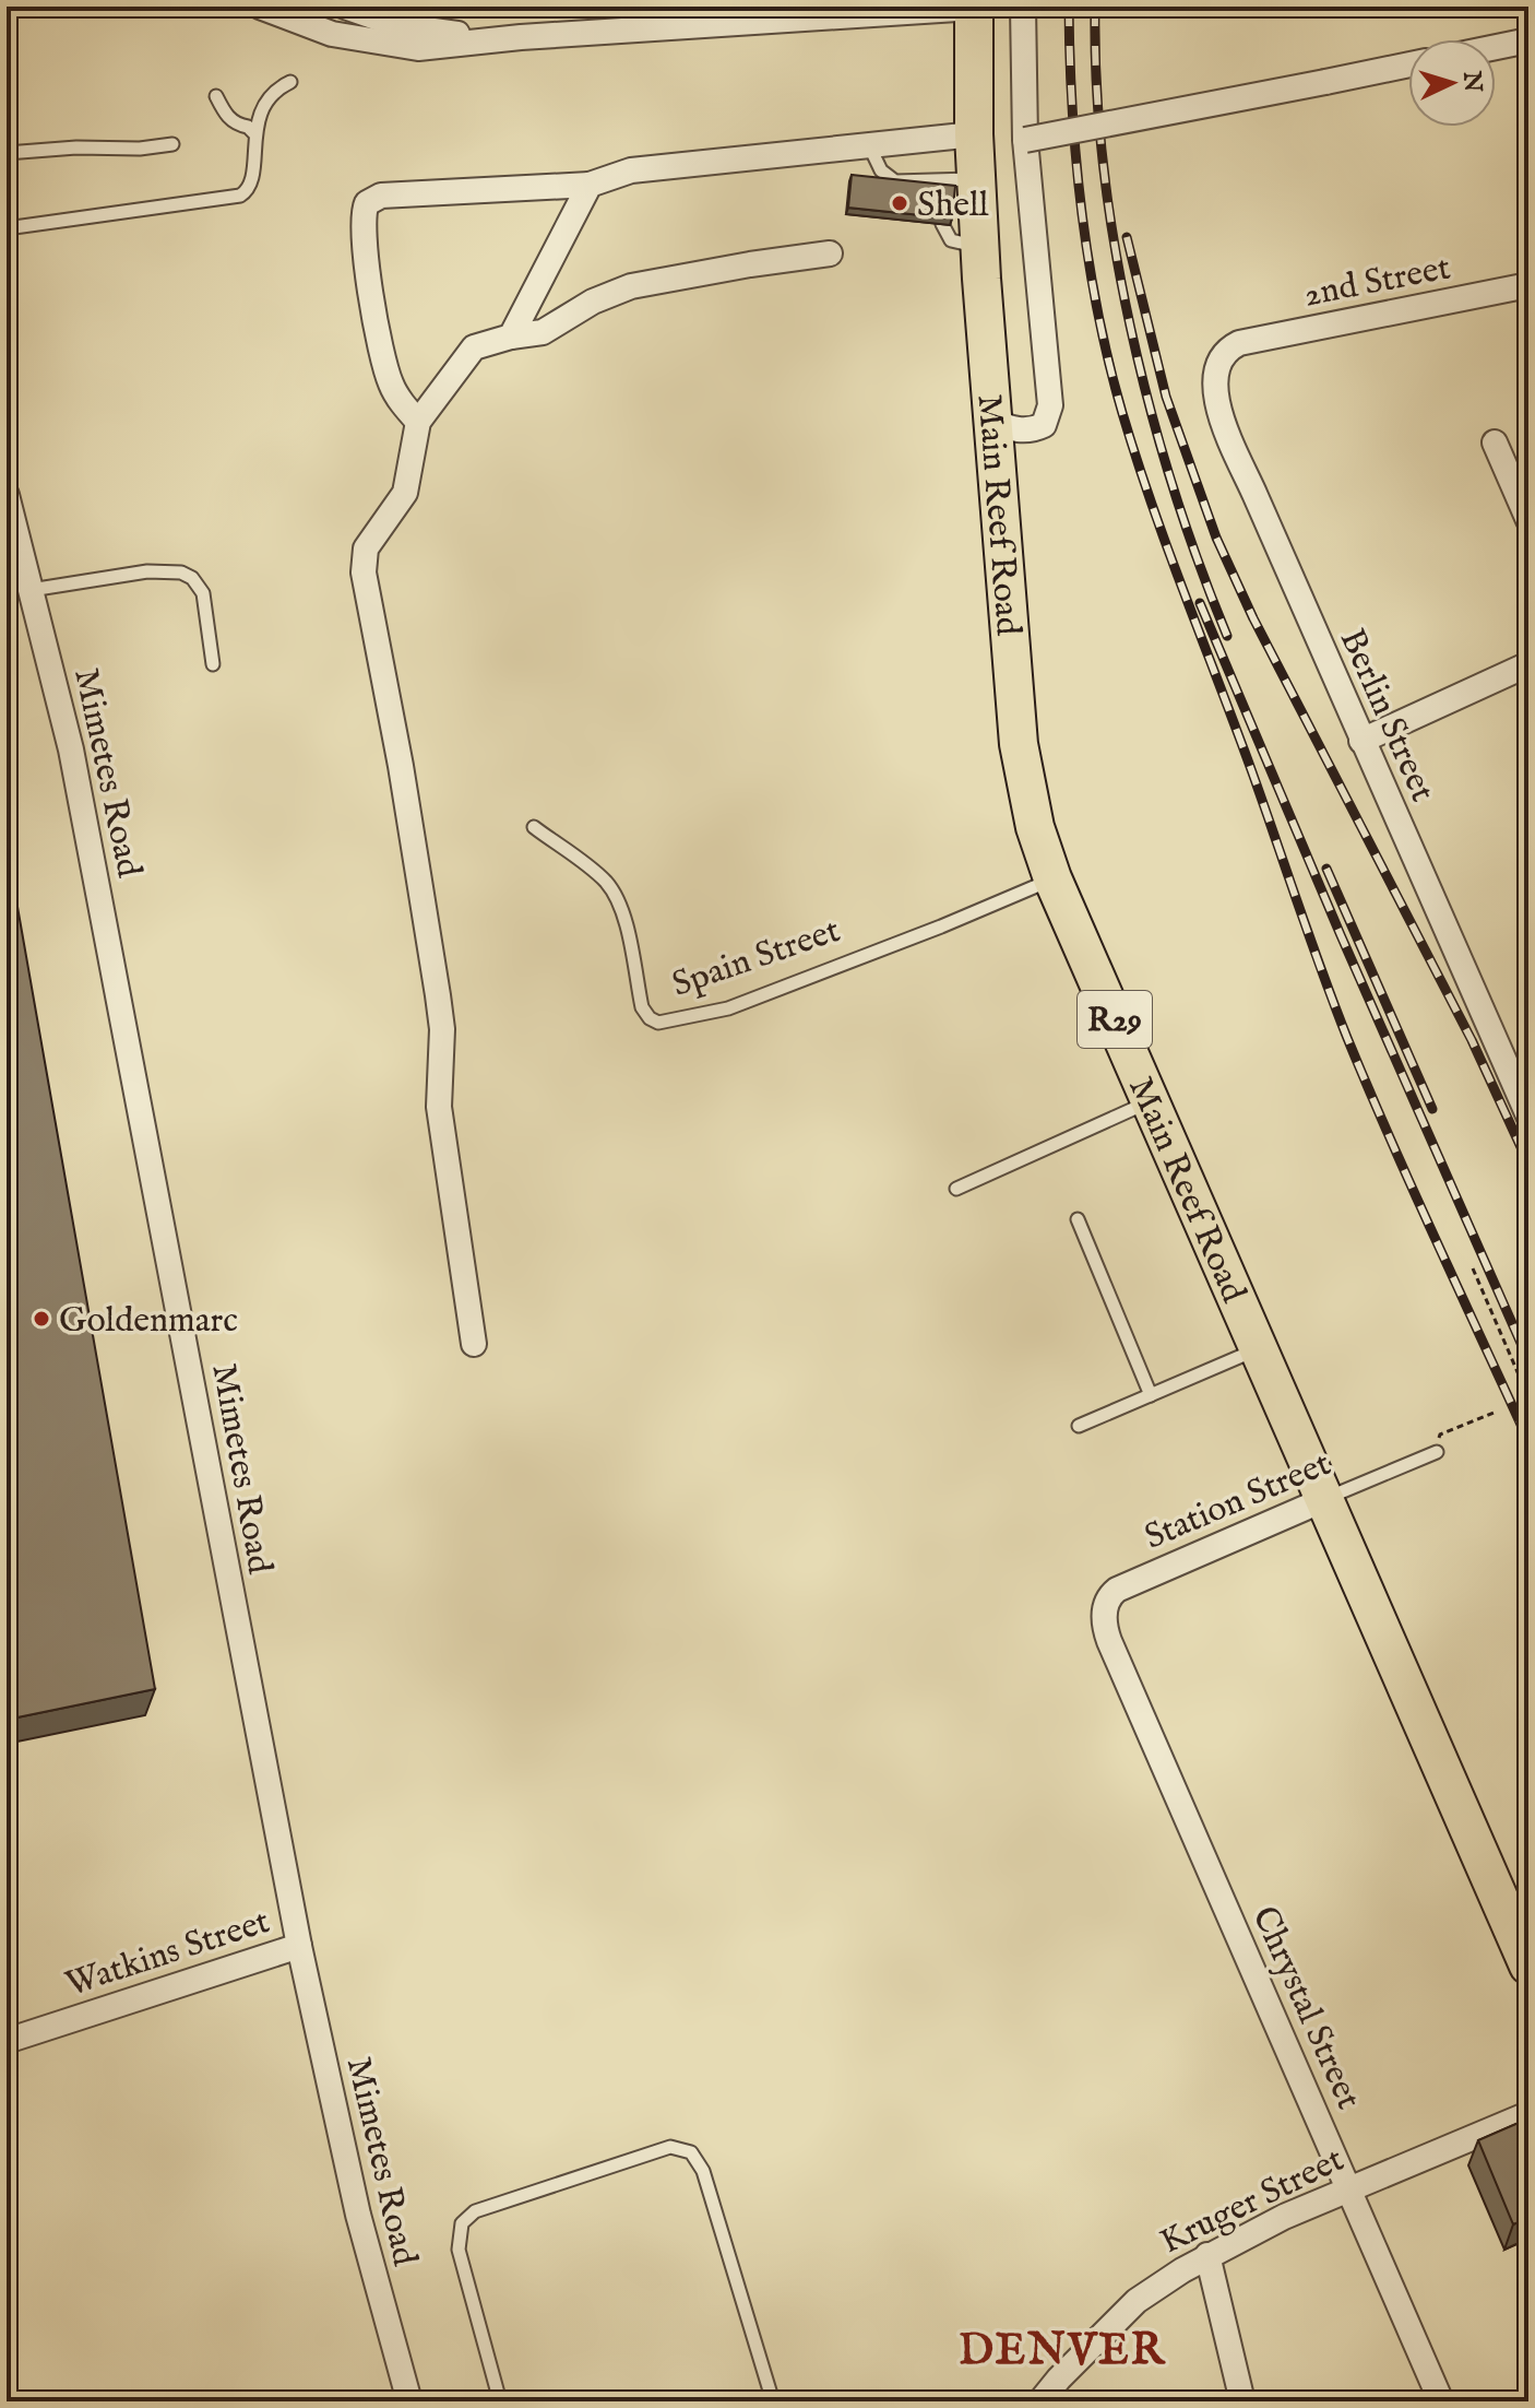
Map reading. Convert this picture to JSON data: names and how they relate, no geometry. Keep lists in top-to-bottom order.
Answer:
{
  "streets": {
    "main road": ["Main Reef Road", "R29"],
    "street": [
      "2nd Street",
      "Berlin Street",
      "Mimetes Road",
      "Station Street",
      "Watkins Street",
      "Chrystal Street",
      "Kruger Street"
    ],
    "lane": ["Spain Street"]
  },
  "crossings": [
    ["2nd Street", "Berlin Street"],
    ["Main Reef Road", "Spain Street"],
    ["Main Reef Road", "Station Street"],
    ["Mimetes Road", "Watkins Street"],
    ["Station Street", "Chrystal Street"],
    ["Chrystal Street", "Kruger Street"]
  ],
  "districts": ["DENVER"],
  "places": ["Shell", "Goldenmarc"],
  "north": "right"
}
